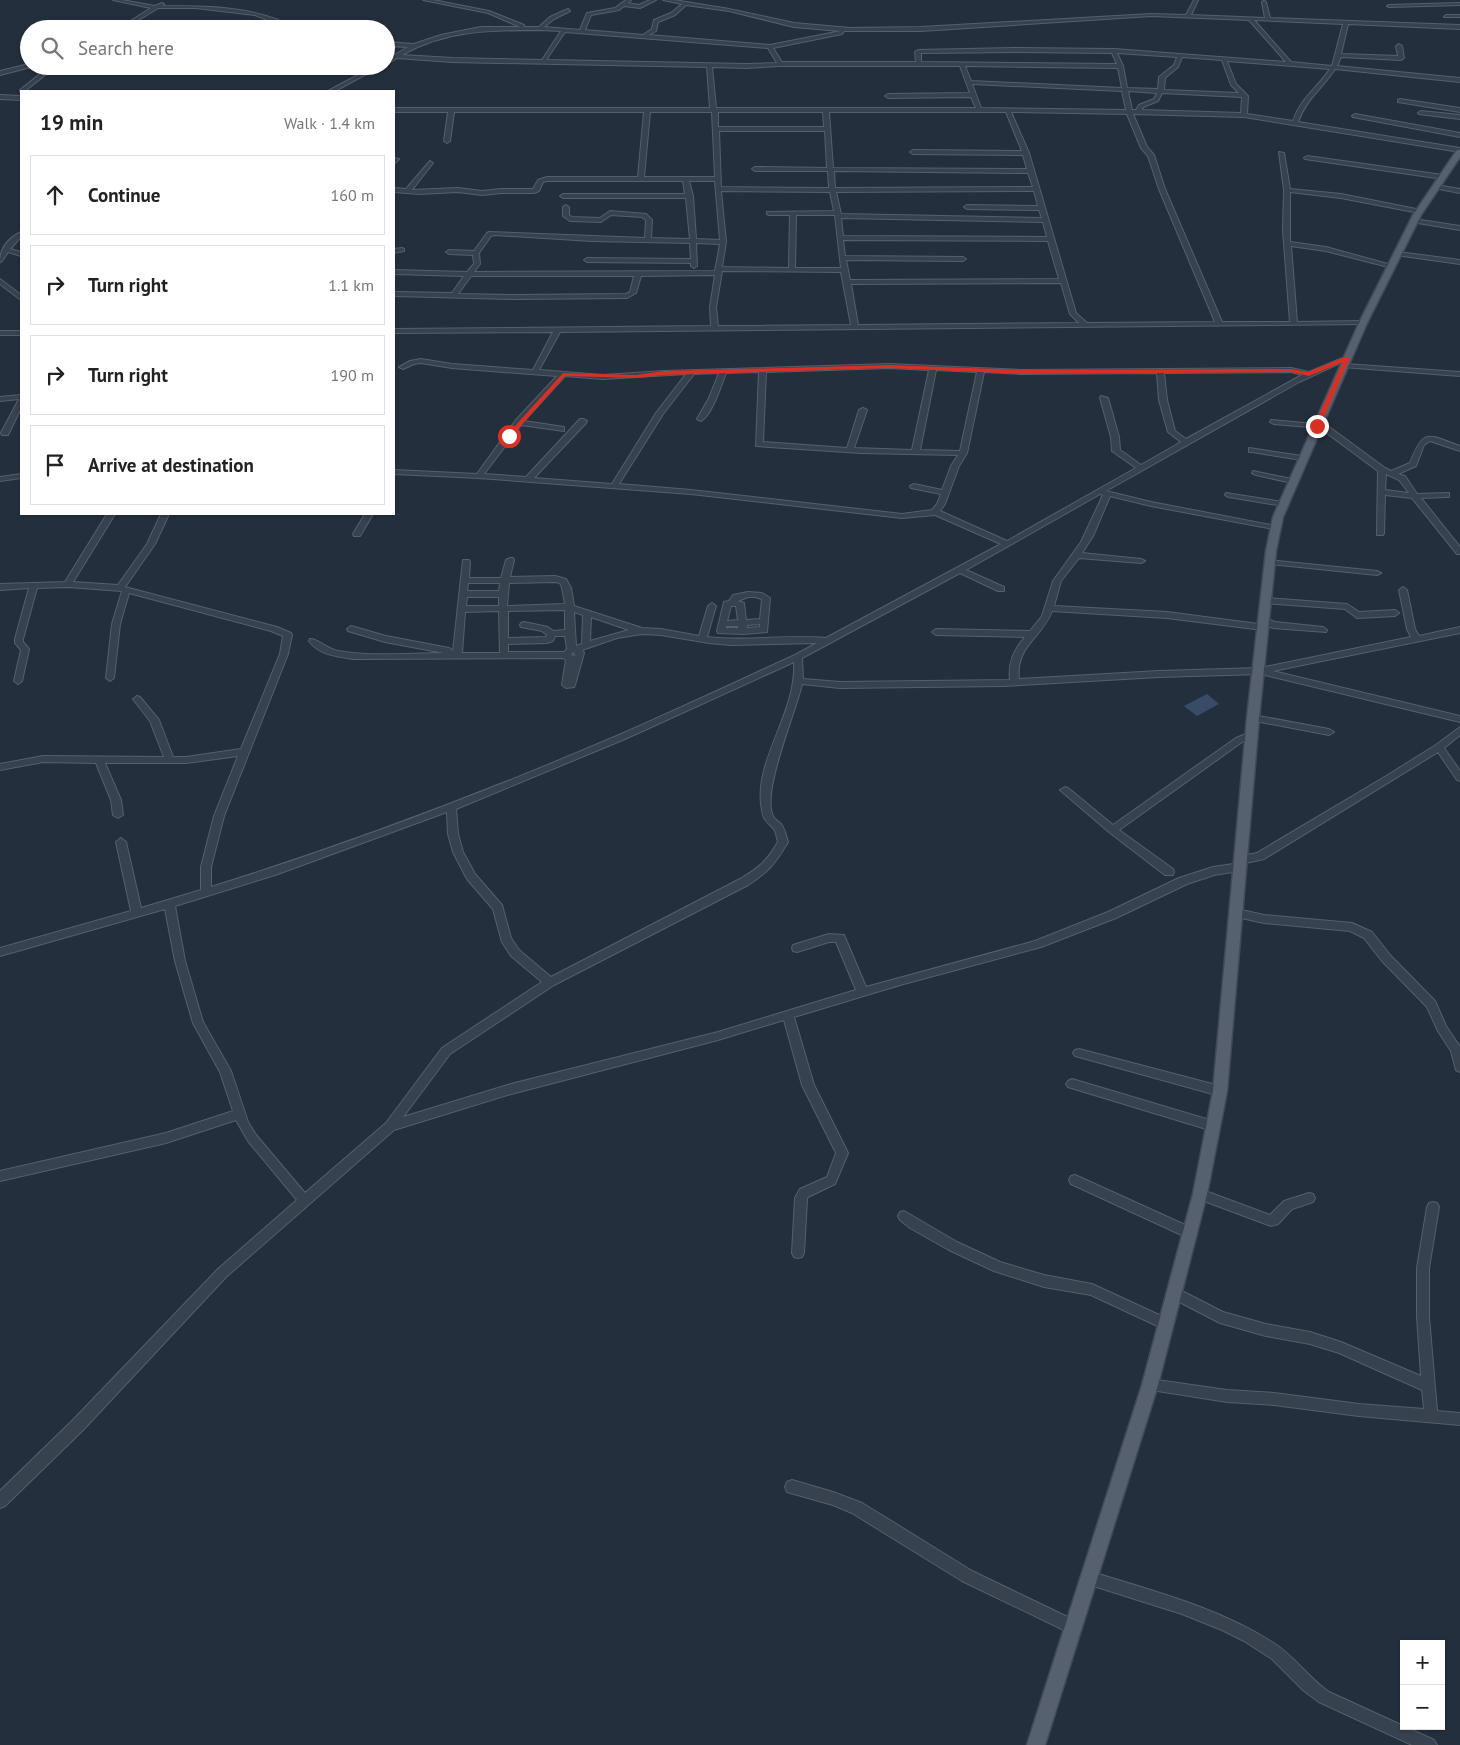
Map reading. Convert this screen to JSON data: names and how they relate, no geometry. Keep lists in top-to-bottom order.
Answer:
{
  "page": {
    "search": "Search here",
    "heading": ["19 min", "Walk · 1.4 km"],
    "list": [
      ["Continue", "160 m"],
      ["Turn right", "1.1 km"],
      ["Turn right", "190 m"],
      "Arrive at destination"
    ],
    "map_buttons": ["+", "−"]
  }
}
